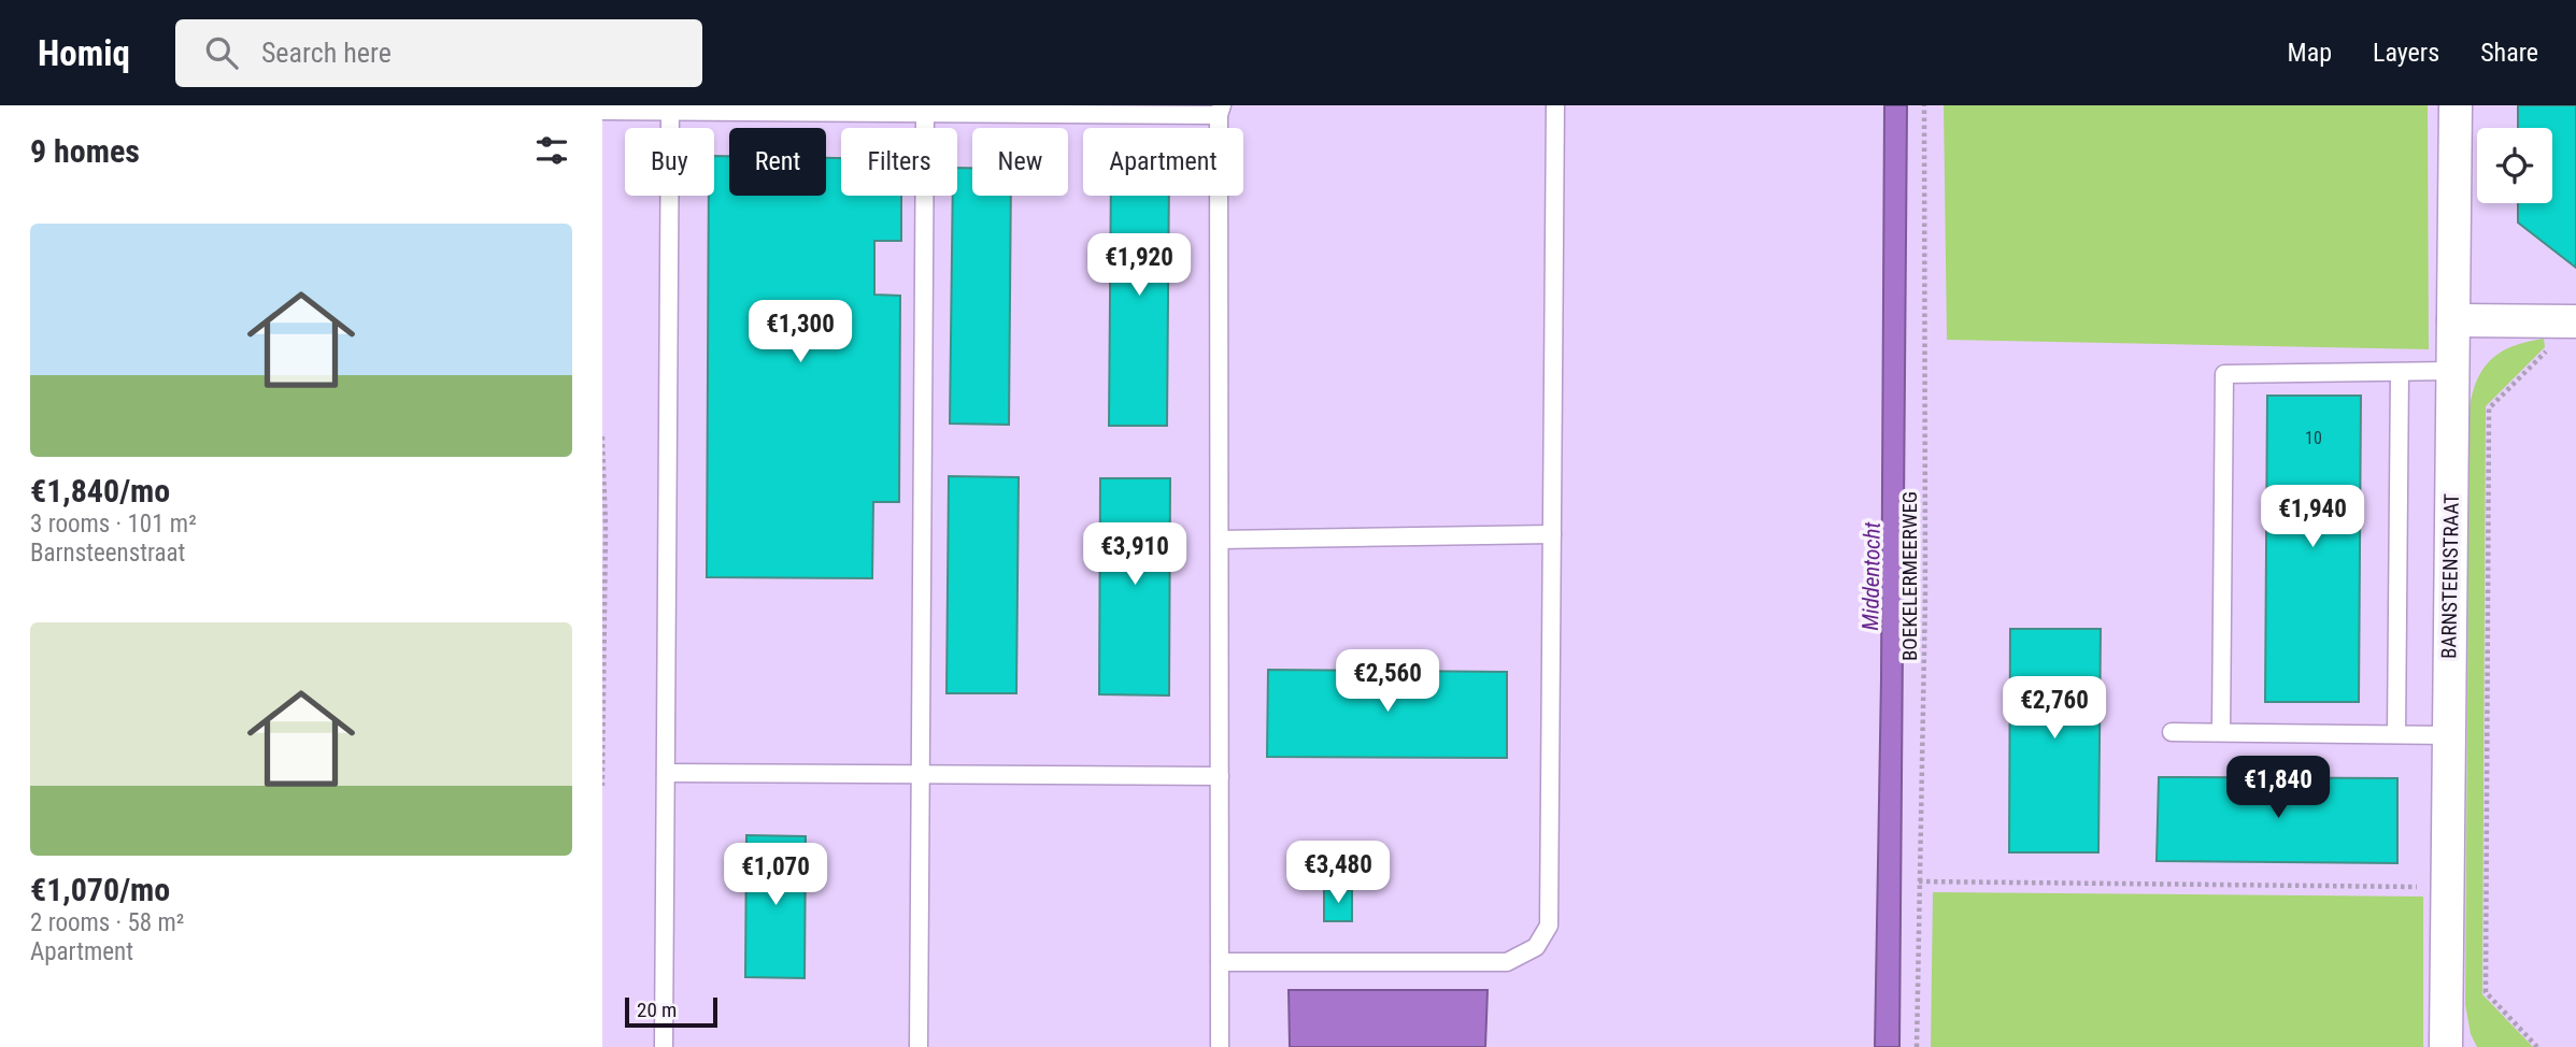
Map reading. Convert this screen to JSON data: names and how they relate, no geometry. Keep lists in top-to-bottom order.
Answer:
{
  "streets": {
    "street": ["BARNSTEENSTRAAT"],
    "path": ["BOEKELERMEERWEG"]
  },
  "water": ["Middentocht"],
  "house_numbers": ["10"],
  "scale_bar": "20 m",
  "page": {
    "header": "Homiq",
    "search": "Search here",
    "nav": ["Map", "Layers", "Share"],
    "heading": "9 homes",
    "chip": [
      "Buy",
      "Rent",
      "Filters",
      "New",
      "Apartment"
    ],
    "list": [
      {
        "name": "€1,840/mo",
        "note": "3 rooms · 101 m² · Barnsteenstraat"
      },
      {
        "name": "€1,070/mo",
        "note": "2 rooms · 58 m² · Apartment"
      }
    ],
    "price": [
      "€1,920",
      "€1,300",
      "€1,940",
      "€3,910",
      "€2,560",
      "€2,760",
      "€1,840",
      "€3,480",
      "€1,070"
    ],
    "scale": "20 m"
  }
}
